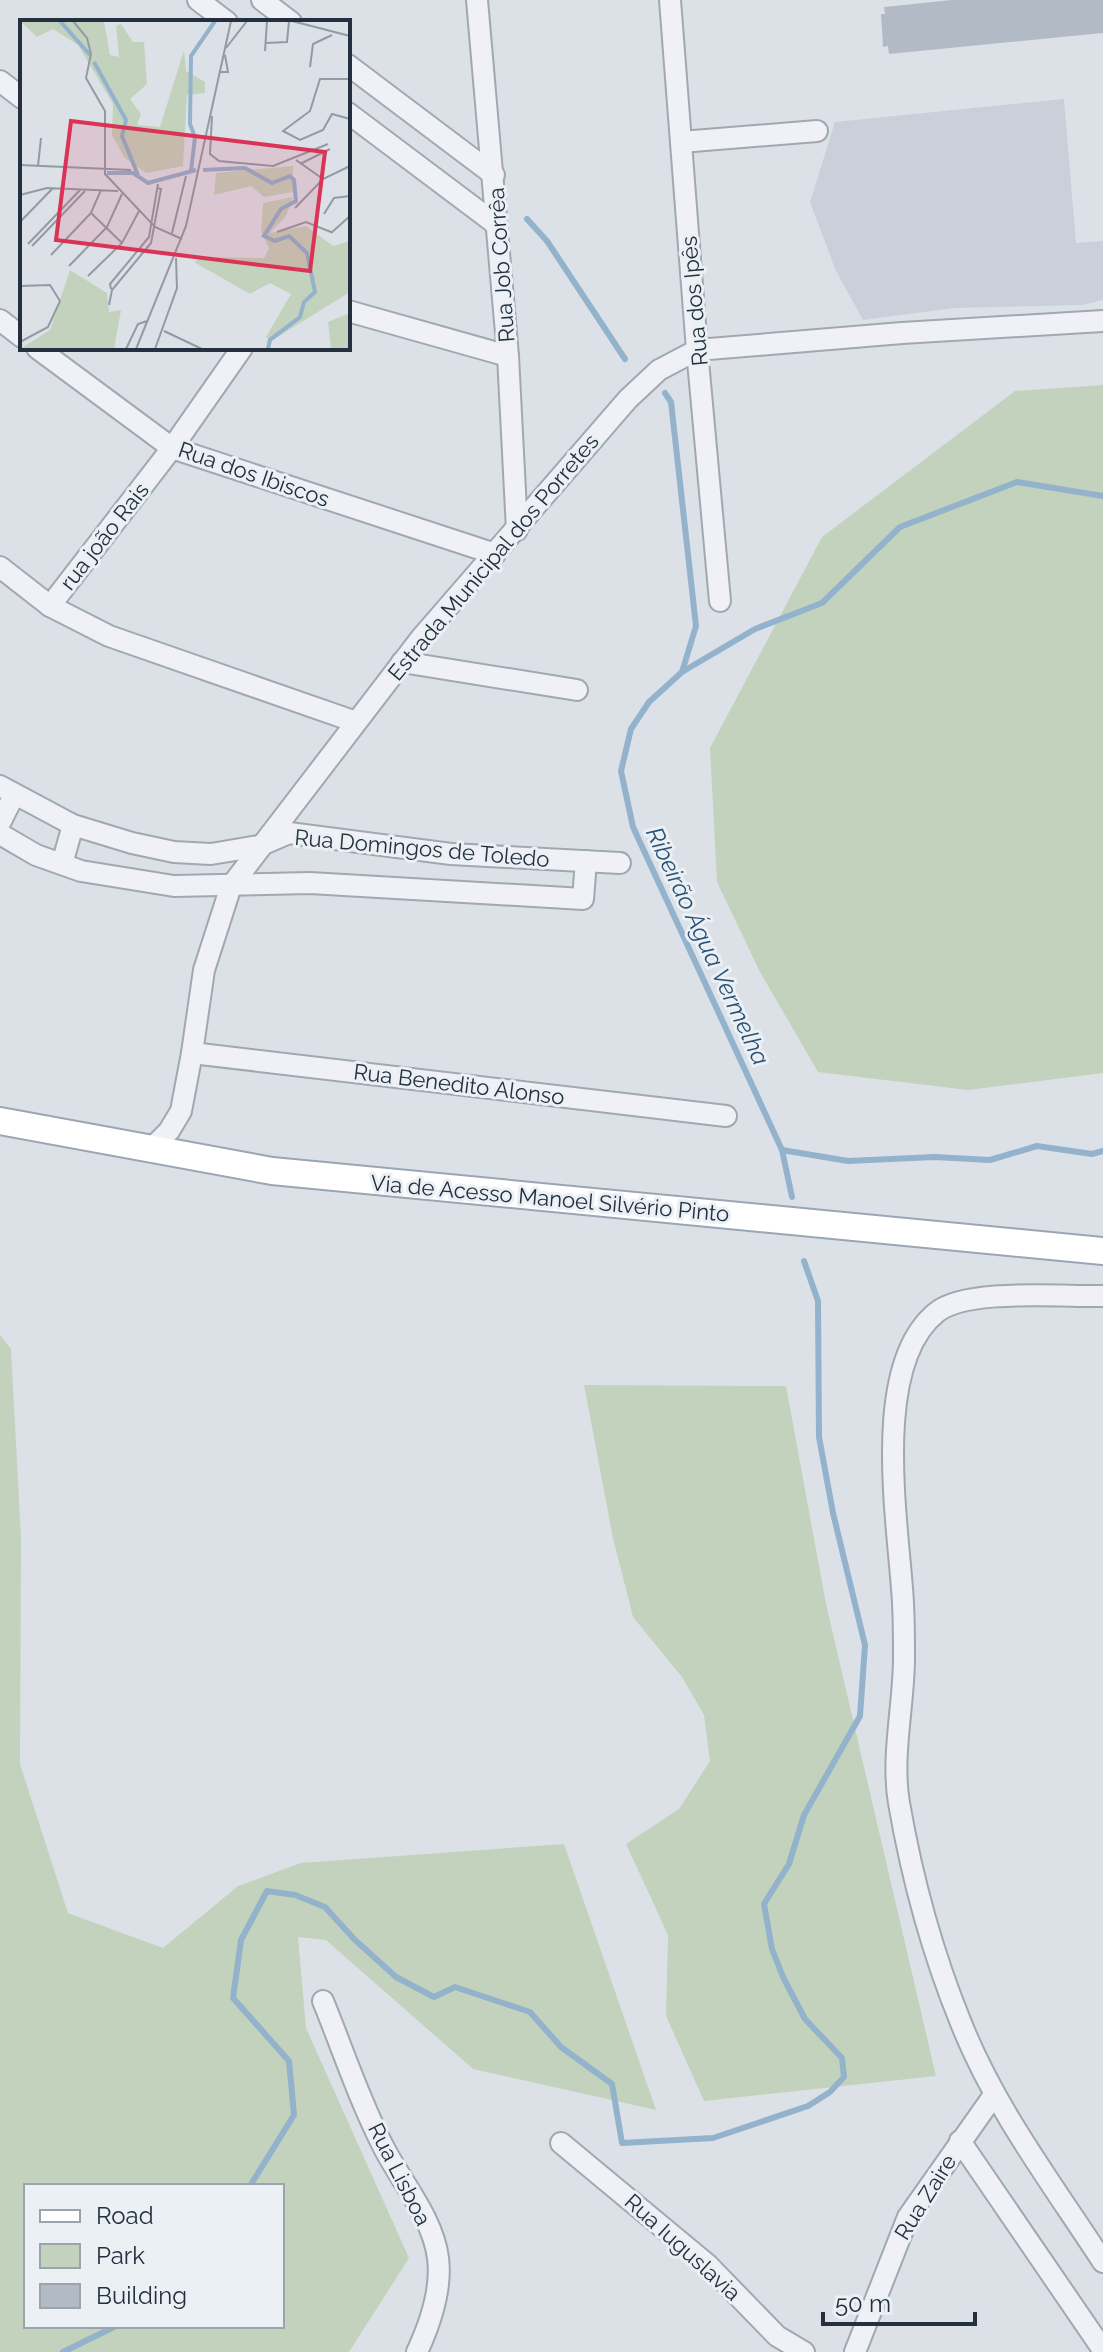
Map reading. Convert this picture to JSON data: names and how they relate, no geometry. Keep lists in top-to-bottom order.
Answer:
{
  "streets": {
    "main road": ["Via de Acesso Manoel Silvério Pinto"],
    "street": [
      "Rua Job Corrêa",
      "Rua dos Ipês",
      "Rua dos Ibiscos",
      "rua joão Rais",
      "Estrada Municipal dos Porretes",
      "Rua Domingos de Toledo",
      "Rua Benedito Alonso",
      "Rua Lisboa",
      "Rua Zaire",
      "Rua Iuguslavia"
    ]
  },
  "crossings": [
    ["Rua Job Corrêa", "Estrada Municipal dos Porretes"],
    ["Rua dos Ipês", "Estrada Municipal dos Porretes"],
    ["Rua dos Ibiscos", "rua joão Rais"],
    ["Rua dos Ibiscos", "Estrada Municipal dos Porretes"],
    ["Estrada Municipal dos Porretes", "Rua Domingos de Toledo"],
    ["Estrada Municipal dos Porretes", "Rua Benedito Alonso"],
    ["Estrada Municipal dos Porretes", "Via de Acesso Manoel Silvério Pinto"]
  ],
  "water": ["Ribeirão Água Vermelha"],
  "legend": ["Road", "Park", "Building"],
  "scale_bar": "50 m"
}
